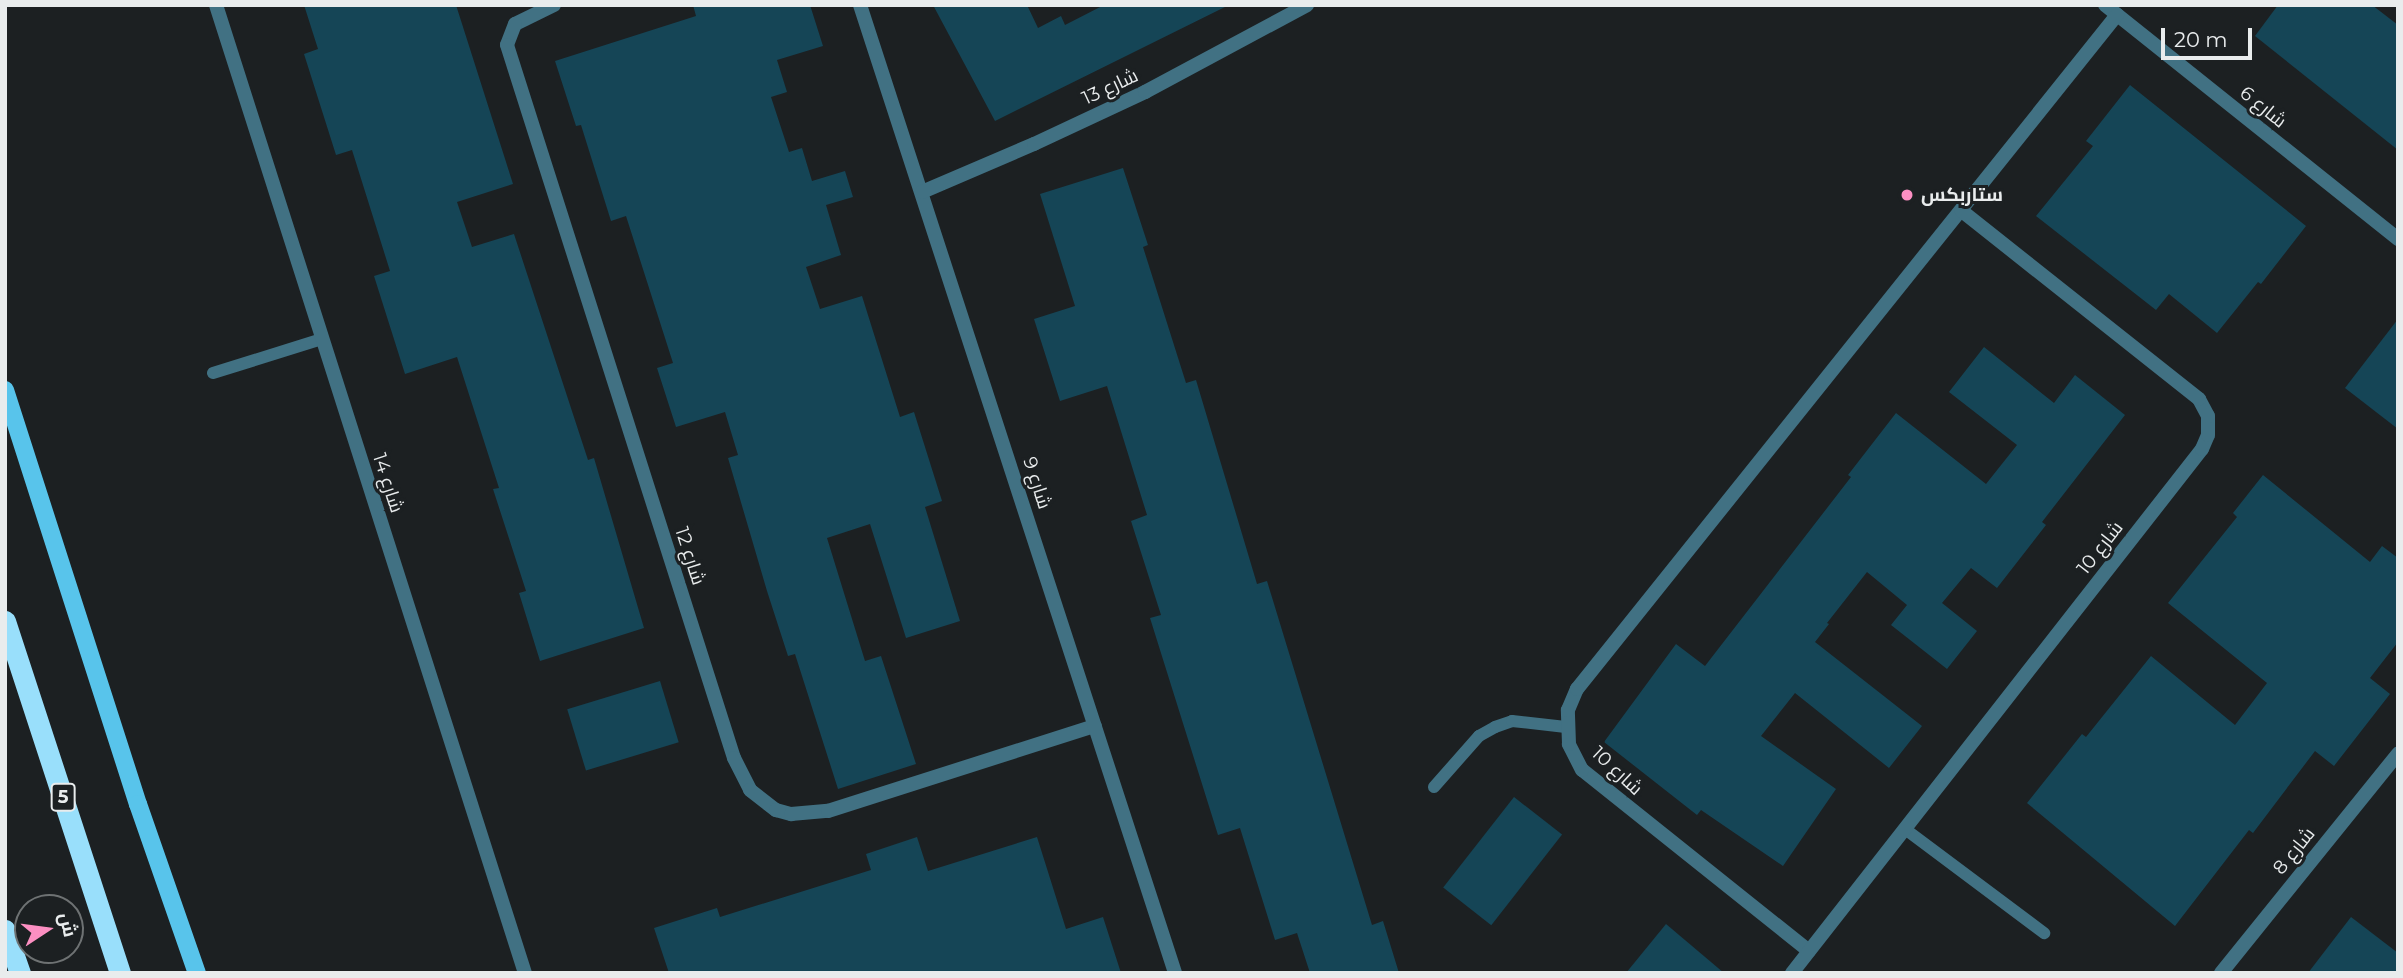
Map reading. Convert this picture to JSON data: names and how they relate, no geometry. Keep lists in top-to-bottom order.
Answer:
{
  "streets": {
    "highway": ["5"],
    "street": [
      "شارع 13",
      "شارع 6",
      "شارع 14",
      "شارع 9",
      "شارع 10",
      "شارع 12",
      "شارع 8"
    ]
  },
  "crossings": [
    ["شارع 13", "شارع 9"],
    ["شارع 9", "شارع 12"]
  ],
  "places": ["ستاربكس"],
  "scale_bar": "20 m",
  "north": "right"
}
